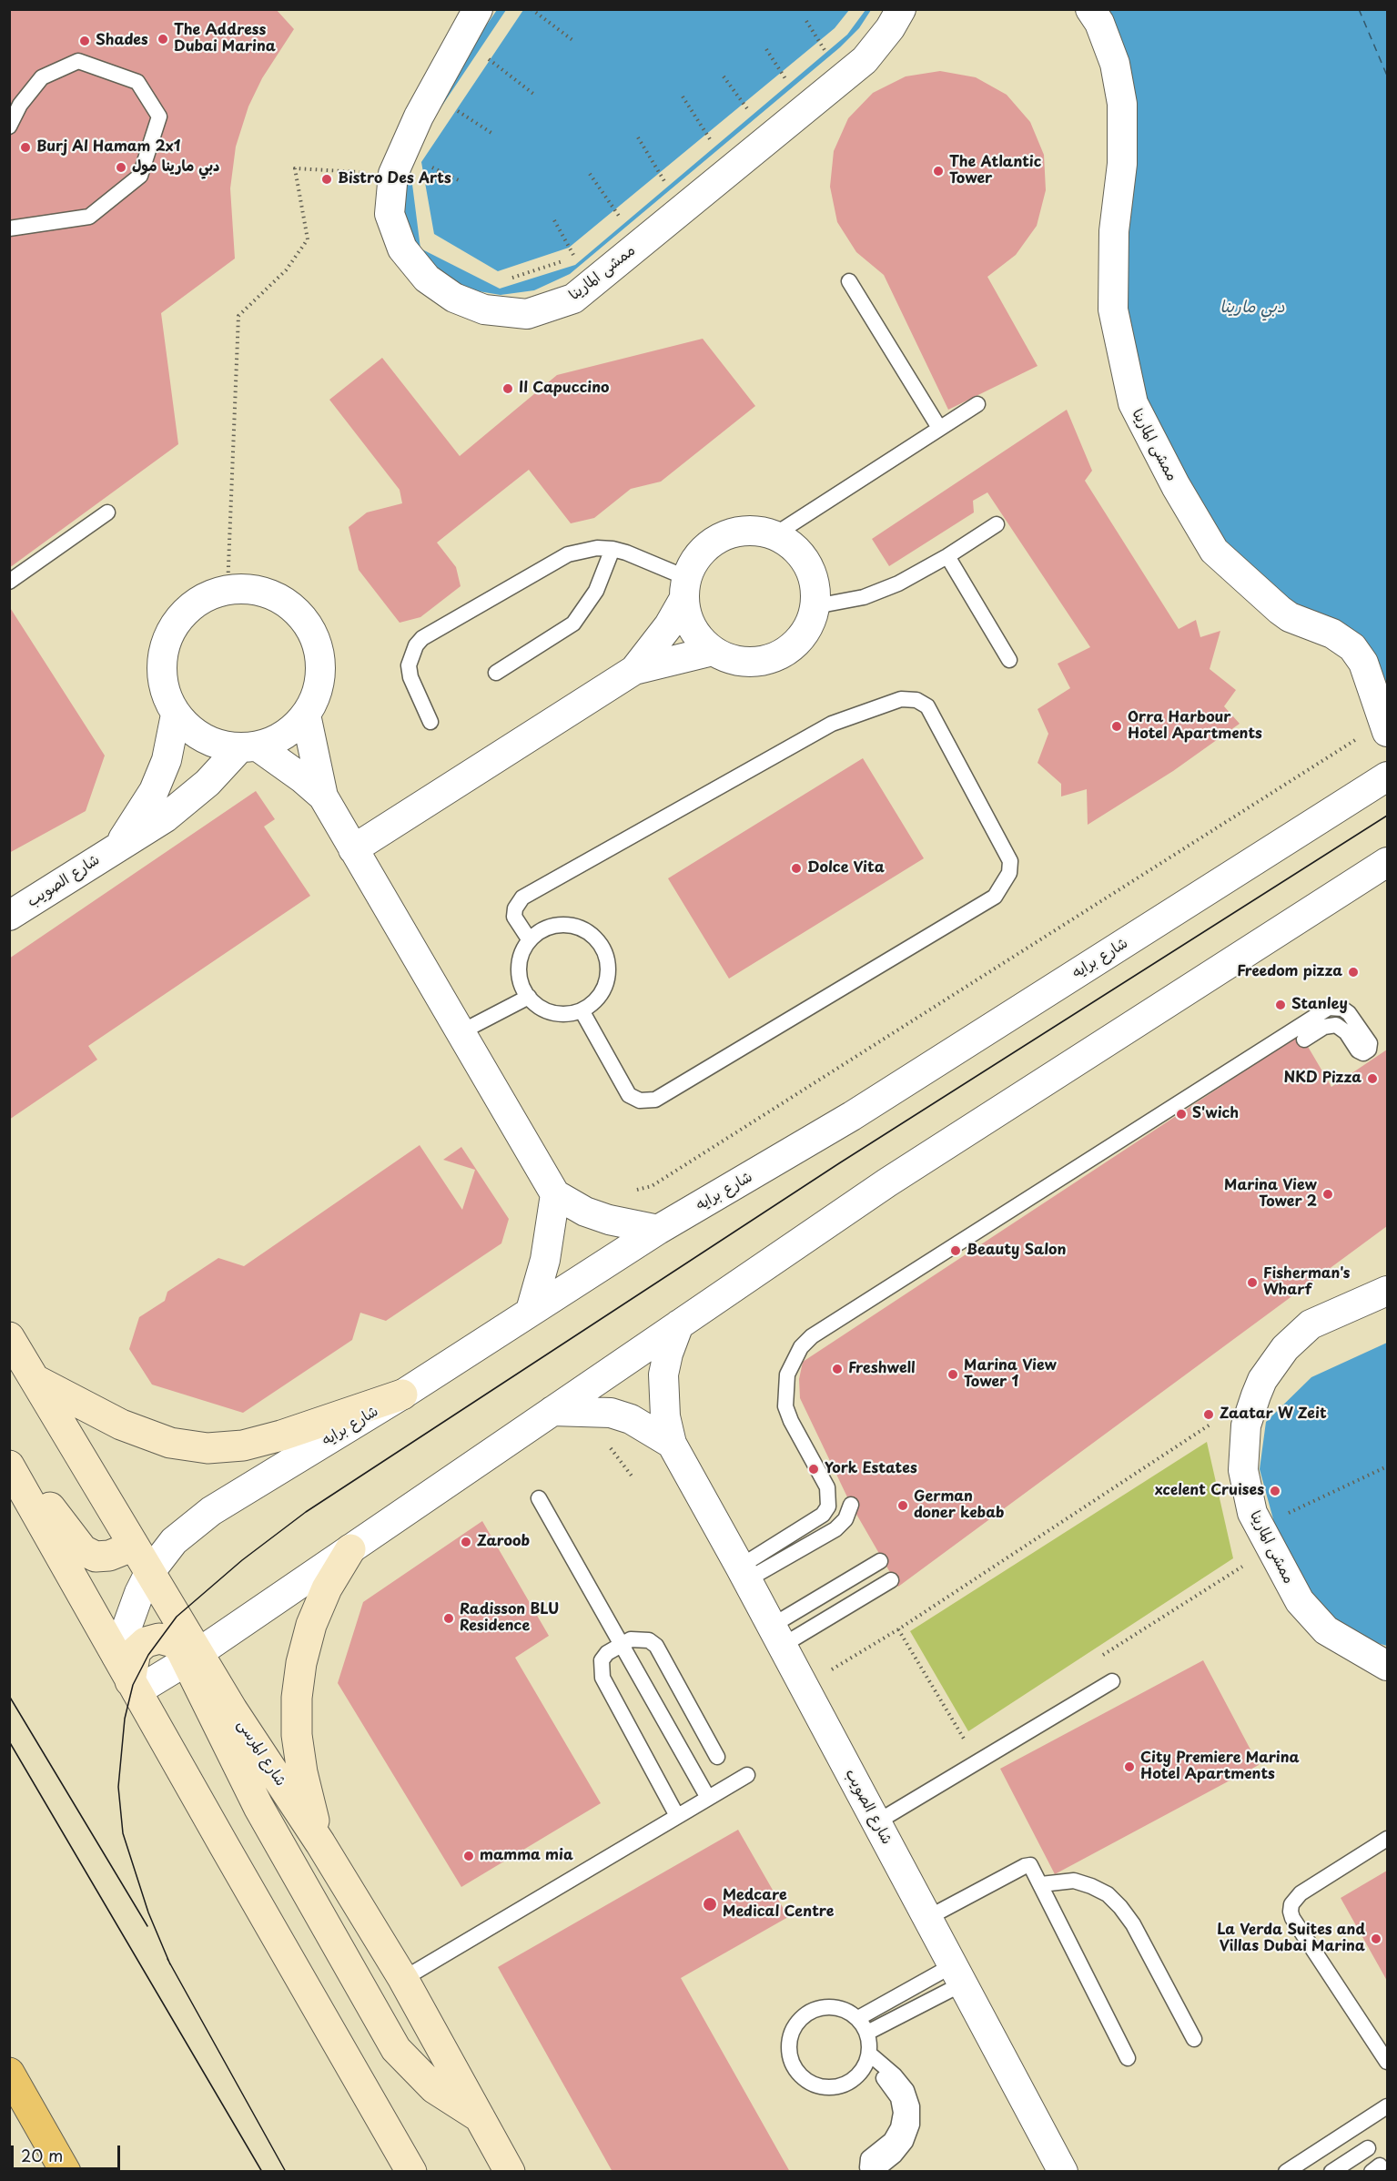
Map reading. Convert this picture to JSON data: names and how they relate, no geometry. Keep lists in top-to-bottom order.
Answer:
{
  "streets": {
    "main road": ["شارع المرسى"],
    "street": ["ممشى المارينا", "شارع الصويب", "شارع برايه"]
  },
  "crossings": [
    ["شارع برايه", "شارع المرسى"]
  ],
  "water": ["دبي مارينا"],
  "places": [
    "The Address Dubai Marina",
    "Shades",
    "Burj Al Hamam 2x1",
    "دبي مارينا مول",
    "The Atlantic Tower",
    "Bistro Des Arts",
    "Il Capuccino",
    "Orra Harbour Hotel Apartments",
    "Dolce Vita",
    "Freedom pizza",
    "Stanley",
    "NKD Pizza",
    "S'wich",
    "Marina View Tower 2",
    "Beauty Salon",
    "Fisherman's Wharf",
    "Freshwell",
    "Marina View Tower 1",
    "Zaatar W Zeit",
    "York Estates",
    "xcelent Cruises",
    "German doner kebab",
    "Zaroob",
    "Radisson BLU Residence",
    "City Premiere Marina Hotel Apartments",
    "mamma mia",
    "Medcare Medical Centre",
    "La Verda Suites and Villas Dubai Marina"
  ],
  "scale_bar": "20 m"
}
